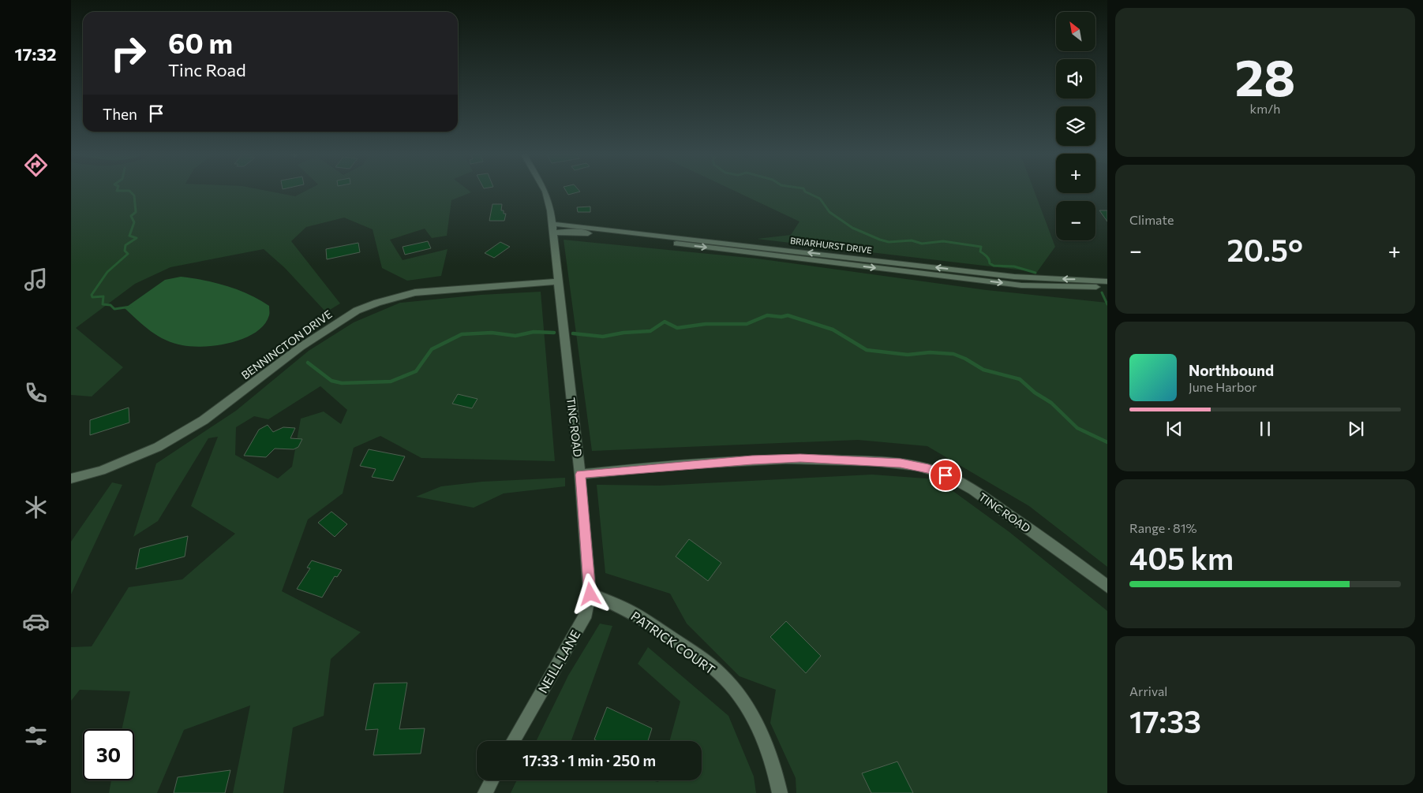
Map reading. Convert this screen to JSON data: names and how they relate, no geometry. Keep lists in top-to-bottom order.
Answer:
{
  "streets": {
    "street": [
      "BRIARHURST DRIVE",
      "BENNINGTON DRIVE",
      "TINC ROAD",
      "PATRICK COURT",
      "NEILL LANE"
    ]
  },
  "crossings": [
    ["BRIARHURST DRIVE", "TINC ROAD"],
    ["BENNINGTON DRIVE", "TINC ROAD"],
    ["TINC ROAD", "NEILL LANE"],
    ["PATRICK COURT", "NEILL LANE"]
  ],
  "north": "top left",
  "page": {
    "tabs": "17:32",
    "tile": [
      ["28", "km/h"],
      "Climate",
      ["Range · 81%", "405 km"],
      ["Arrival", "17:33"]
    ],
    "map_buttons": ["+", "−"],
    "turn": ["60 m", "Tinc Road"],
    "then": "Then",
    "heat": ["−", "20.5°", "+"],
    "song": ["Northbound", "June Harbor"],
    "limit": "30",
    "trip": "17:33 · 1 min · 250 m"
  }
}
